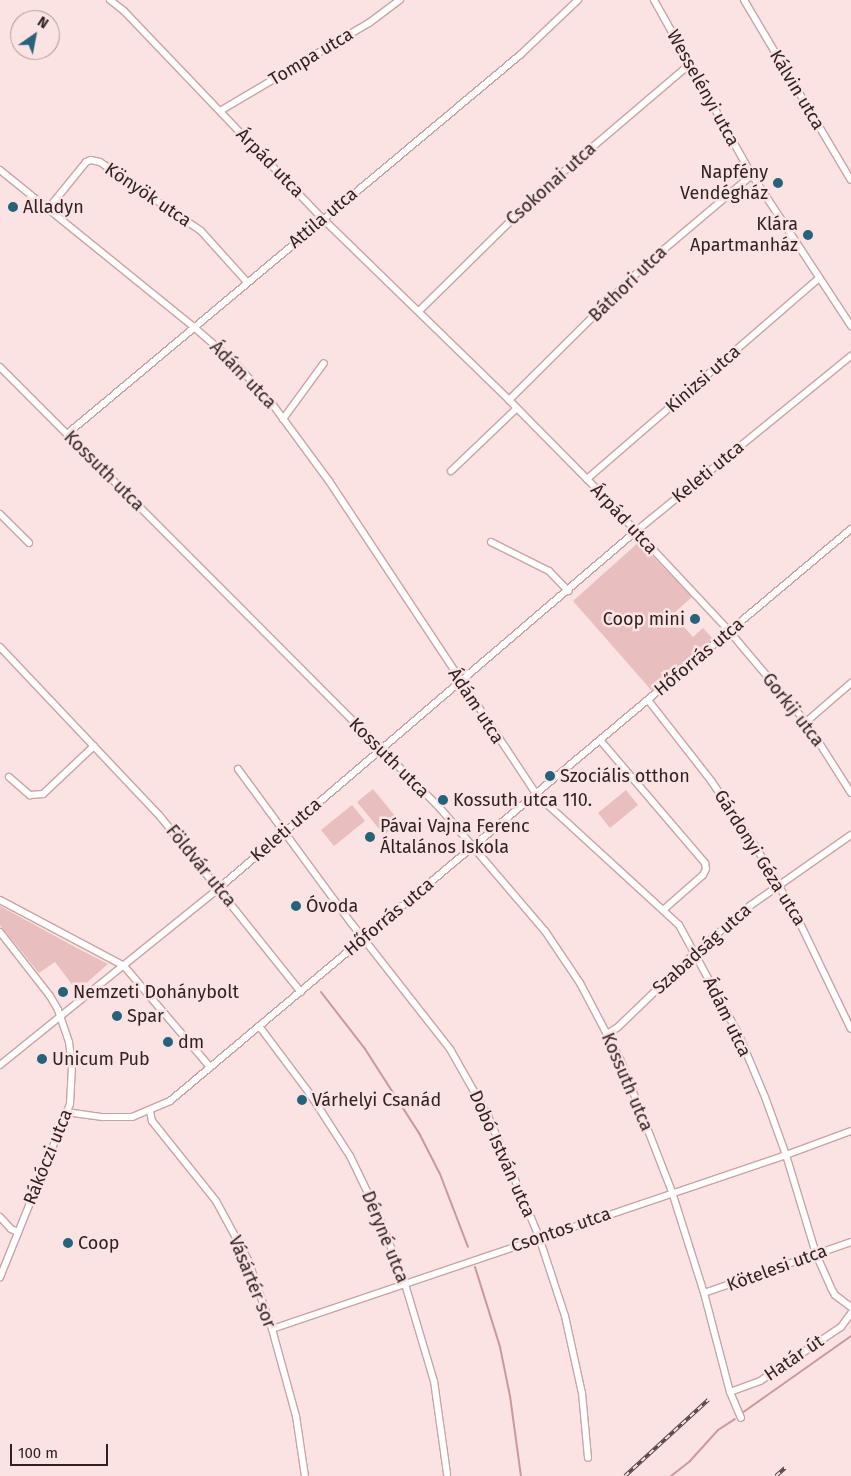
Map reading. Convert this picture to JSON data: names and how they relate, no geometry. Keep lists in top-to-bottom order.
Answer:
{
  "streets": {
    "street": [
      "Tompa utca",
      "Wesselényi utca",
      "Kálvin utca",
      "Árpád utca",
      "Csokonai utca",
      "Könyök utca",
      "Attila utca",
      "Báthori utca",
      "Ádám utca",
      "Kinizsi utca",
      "Kossuth utca",
      "Keleti utca",
      "Hőforrás utca",
      "Gorkij utca",
      "Gárdonyi Géza utca",
      "Földvár utca",
      "Szabadság utca",
      "Dobó István utca",
      "Rákóczi utca",
      "Csontos utca",
      "Déryné utca",
      "Kötelesi utca",
      "Vásártér sor",
      "Határ út"
    ]
  },
  "crossings": [
    ["Tompa utca", "Árpád utca"],
    ["Wesselényi utca", "Csokonai utca"],
    ["Wesselényi utca", "Báthori utca"],
    ["Wesselényi utca", "Kinizsi utca"],
    ["Árpád utca", "Csokonai utca"],
    ["Árpád utca", "Attila utca"],
    ["Árpád utca", "Báthori utca"],
    ["Árpád utca", "Kinizsi utca"],
    ["Árpád utca", "Keleti utca"],
    ["Árpád utca", "Hőforrás utca"],
    ["Árpád utca", "Gorkij utca"],
    ["Könyök utca", "Attila utca"],
    ["Könyök utca", "Ádám utca"],
    ["Attila utca", "Ádám utca"],
    ["Attila utca", "Kossuth utca"],
    ["Ádám utca", "Keleti utca"],
    ["Ádám utca", "Hőforrás utca"],
    ["Ádám utca", "Szabadság utca"],
    ["Ádám utca", "Csontos utca"],
    ["Ádám utca", "Kötelesi utca"],
    ["Kossuth utca", "Keleti utca"],
    ["Kossuth utca", "Hőforrás utca"],
    ["Kossuth utca", "Szabadság utca"],
    ["Kossuth utca", "Csontos utca"],
    ["Kossuth utca", "Kötelesi utca"],
    ["Kossuth utca", "Határ út"],
    ["Keleti utca", "Földvár utca"],
    ["Keleti utca", "Dobó István utca"],
    ["Keleti utca", "Rákóczi utca"],
    ["Hőforrás utca", "Gorkij utca"],
    ["Hőforrás utca", "Gárdonyi Géza utca"],
    ["Hőforrás utca", "Földvár utca"],
    ["Hőforrás utca", "Dobó István utca"],
    ["Hőforrás utca", "Rákóczi utca"],
    ["Hőforrás utca", "Déryné utca"],
    ["Hőforrás utca", "Vásártér sor"],
    ["Gárdonyi Géza utca", "Szabadság utca"],
    ["Dobó István utca", "Csontos utca"],
    ["Csontos utca", "Déryné utca"],
    ["Csontos utca", "Vásártér sor"]
  ],
  "places": [
    "Napfény Vendégház",
    "Alladyn",
    "Klára Apartmanház",
    "Coop mini",
    "Szociális otthon",
    "Kossuth utca 110.",
    "Pávai Vajna Ferenc Általános Iskola",
    "Óvoda",
    "Nemzeti Dohánybolt",
    "Spar",
    "dm",
    "Unicum Pub",
    "Várhelyi Csanád",
    "Coop"
  ],
  "scale_bar": "100 m",
  "north": "top right"
}
